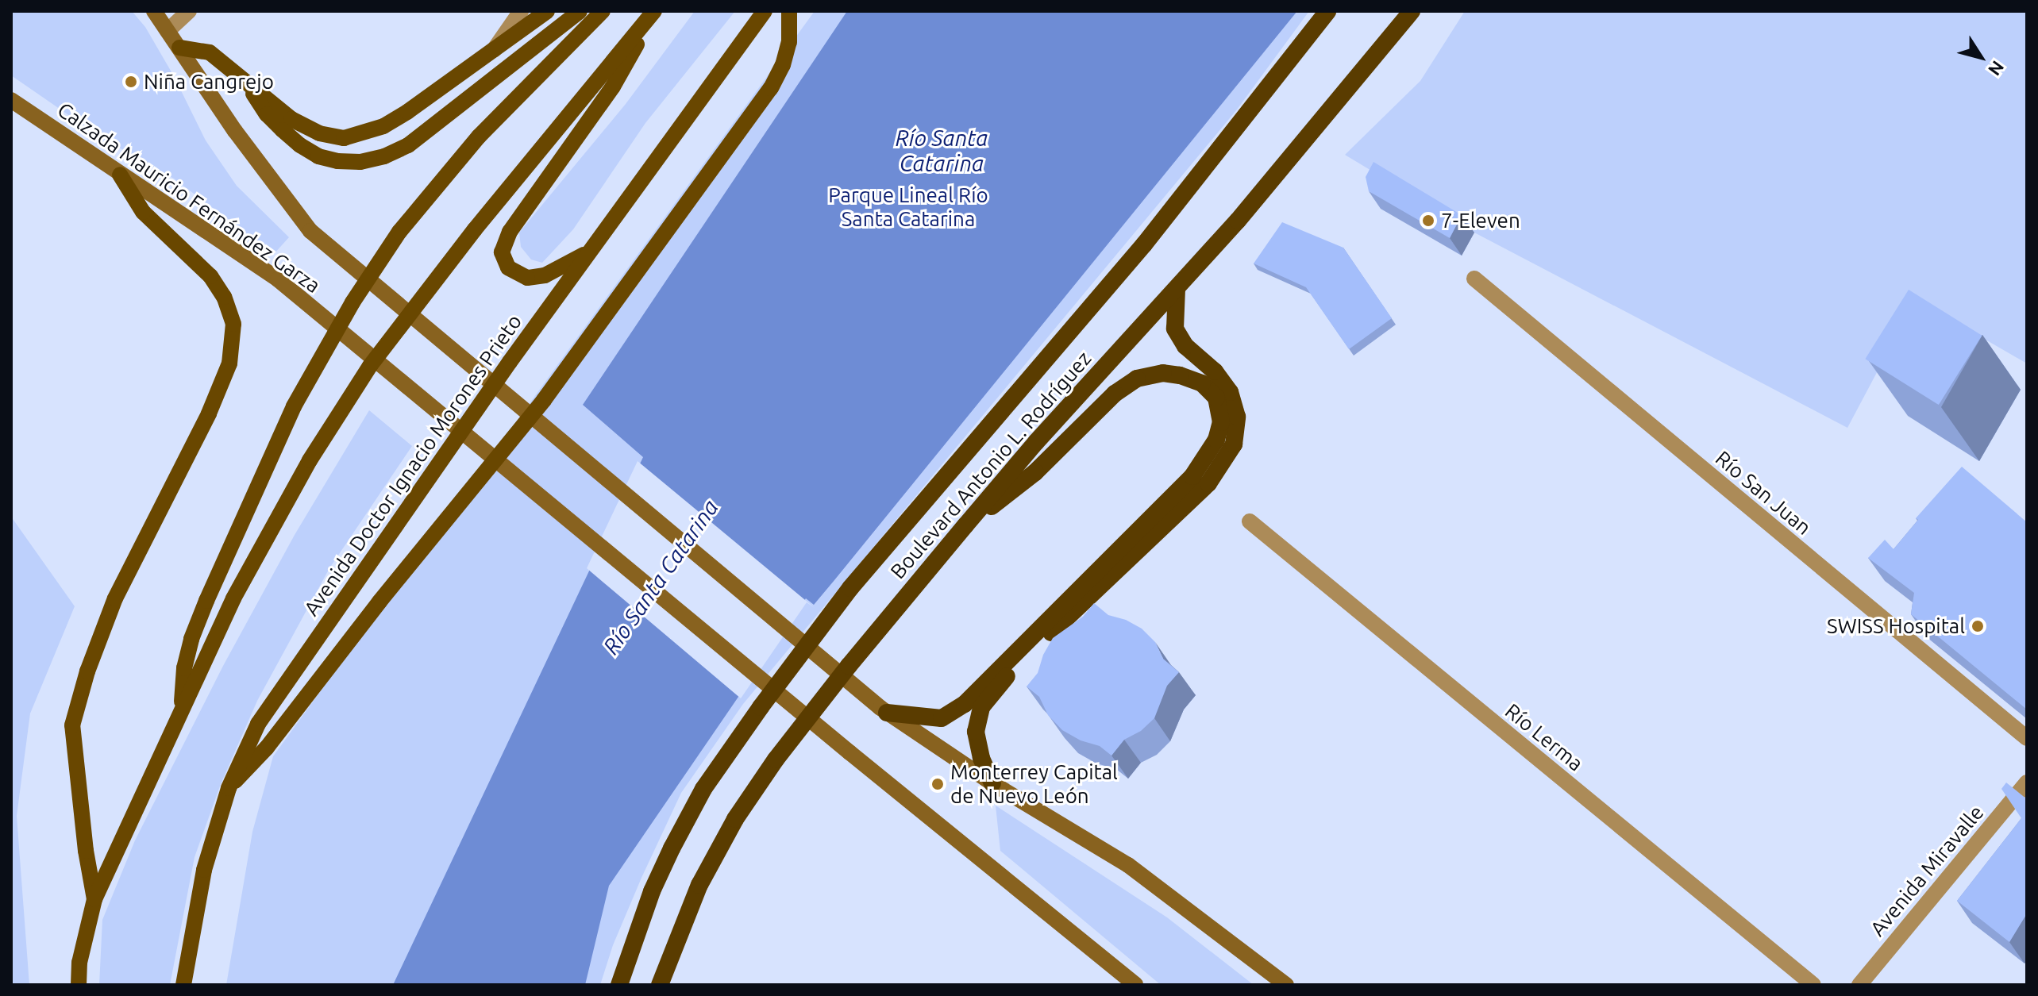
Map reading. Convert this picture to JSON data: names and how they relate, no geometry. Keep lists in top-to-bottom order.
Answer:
{
  "streets": {
    "highway": ["Boulevard Antonio L. Rodríguez"],
    "main road": ["Calzada Mauricio Fernández Garza", "Avenida Doctor Ignacio Morones Prieto"],
    "street": ["Río San Juan", "Río Lerma", "Avenida Miravalle"]
  },
  "water": ["Río Santa Catarina"],
  "parks": ["Parque Lineal Río Santa Catarina"],
  "places": [
    "Niña Cangrejo",
    "7-Eleven",
    "SWISS Hospital",
    "Monterrey Capital de Nuevo León"
  ],
  "north": "bottom right"
}
